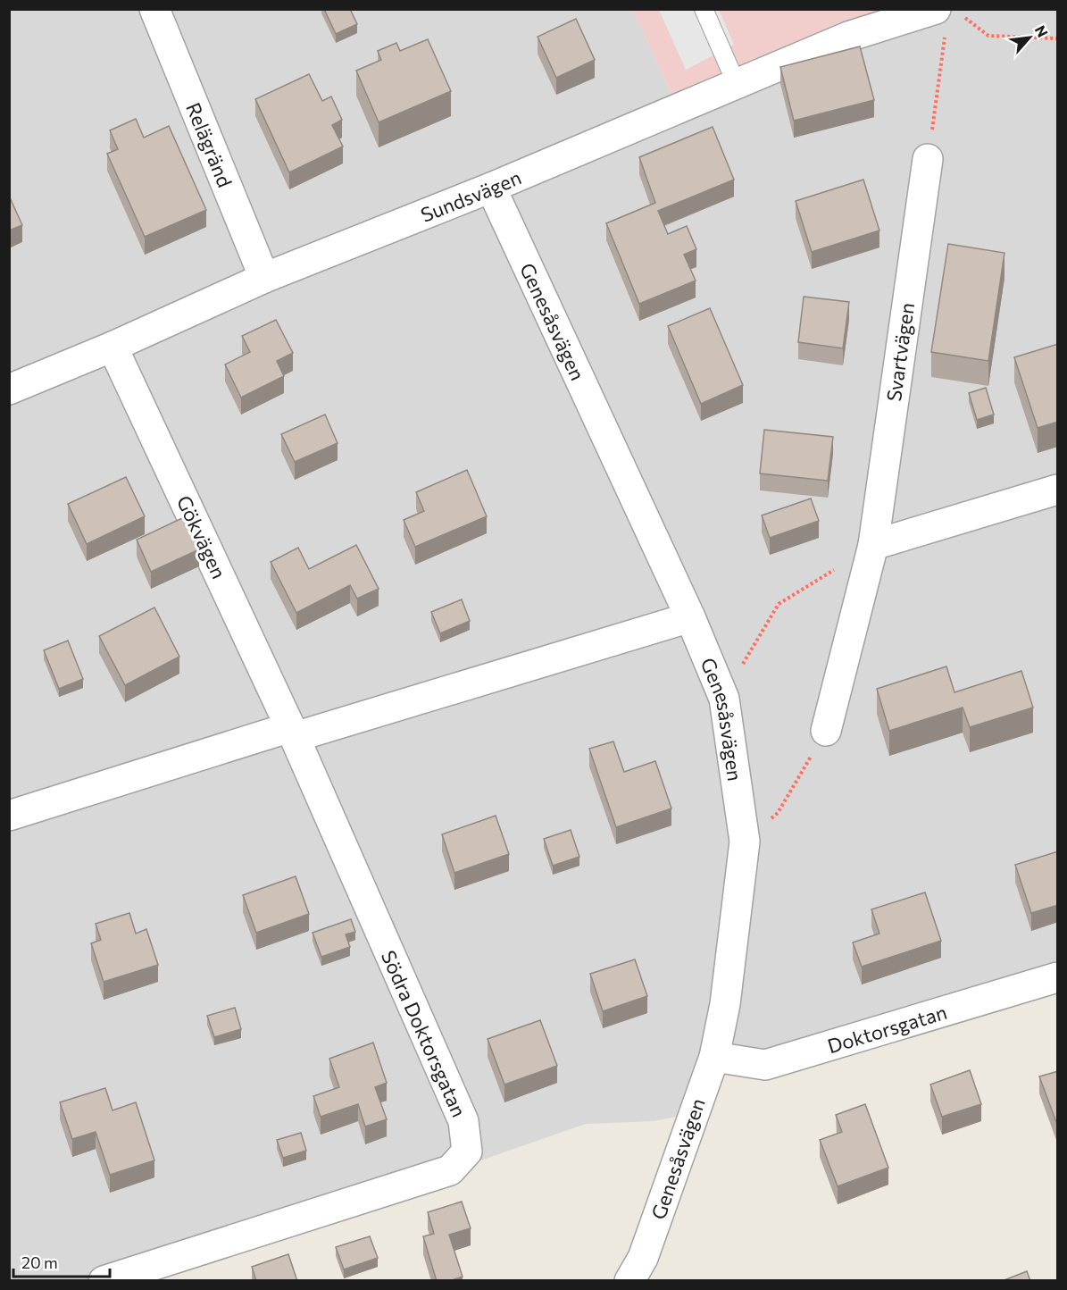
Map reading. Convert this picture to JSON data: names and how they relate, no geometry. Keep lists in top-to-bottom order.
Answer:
{
  "streets": {
    "street": [
      "Relägränd",
      "Sundsvägen",
      "Genesåsvägen",
      "Svartvägen",
      "Gökvägen",
      "Doktorsgatan",
      "Södra Doktorsgatan"
    ]
  },
  "crossings": [
    ["Relägränd", "Sundsvägen"],
    ["Sundsvägen", "Genesåsvägen"],
    ["Sundsvägen", "Gökvägen"],
    ["Genesåsvägen", "Doktorsgatan"],
    ["Gökvägen", "Södra Doktorsgatan"]
  ],
  "scale_bar": "20 m",
  "north": "top right"
}
